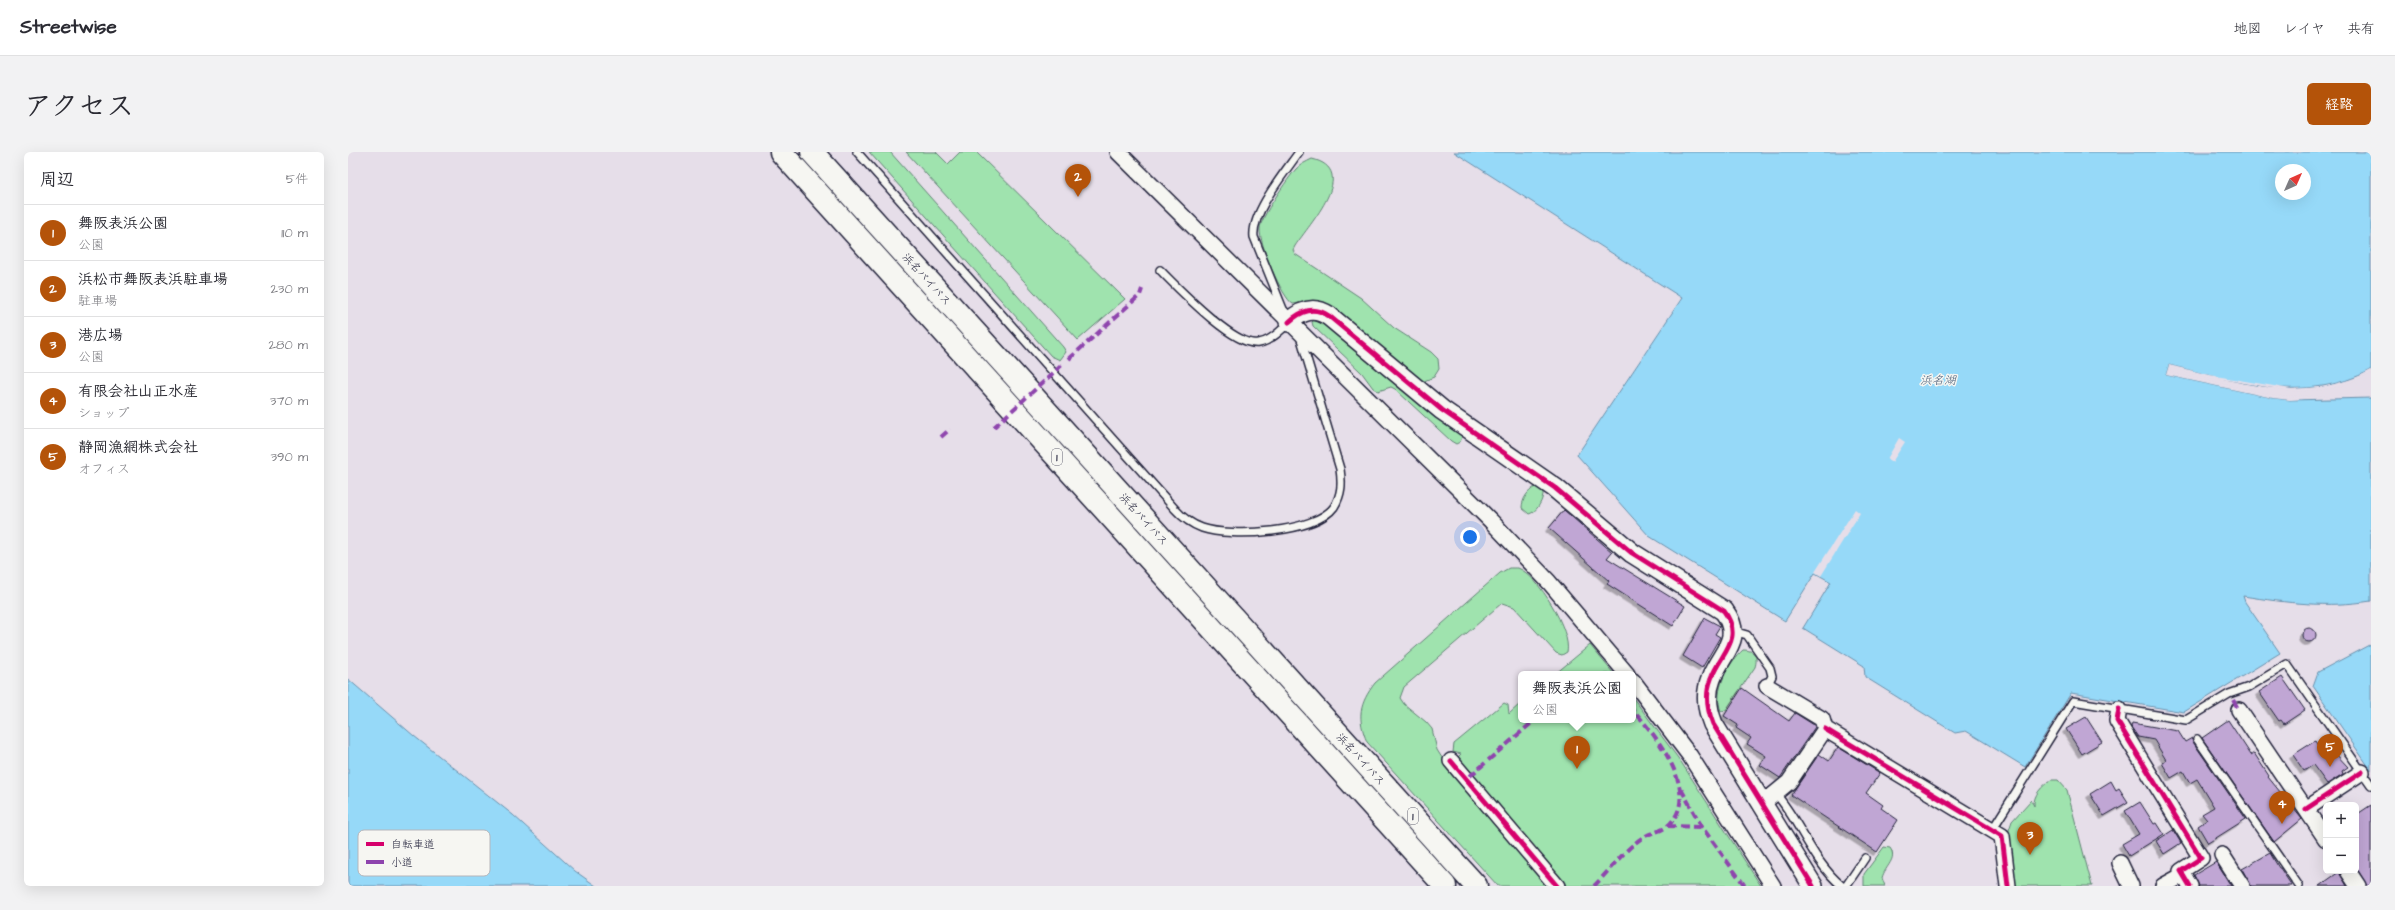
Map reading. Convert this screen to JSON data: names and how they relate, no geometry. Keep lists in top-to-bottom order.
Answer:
{
  "streets": {
    "highway": ["浜名バイパス", "1"]
  },
  "water": ["浜名湖"],
  "legend": ["自転車道", "小道"],
  "north": "top right",
  "page": {
    "header": "Streetwise",
    "nav": ["地図", "レイヤ", "共有"],
    "title": "アクセス",
    "buttons": "経路",
    "heading": ["周辺", "5件"],
    "pins": [
      "2",
      "5",
      "1",
      "4",
      "3"
    ],
    "list": [
      {
        "mark": "1",
        "name": "舞阪表浜公園",
        "note": "公園",
        "value": "110 m"
      },
      {
        "mark": "2",
        "name": "浜松市舞阪表浜駐車場",
        "note": "駐車場",
        "value": "230 m"
      },
      {
        "mark": "3",
        "name": "港広場",
        "note": "公園",
        "value": "280 m"
      },
      {
        "mark": "4",
        "name": "有限会社山正水産",
        "note": "ショップ",
        "value": "370 m"
      },
      {
        "mark": "5",
        "name": "静岡漁網株式会社",
        "note": "オフィス",
        "value": "390 m"
      }
    ],
    "popup": ["舞阪表浜公園", "公園"],
    "map_buttons": ["+", "−"]
  }
}
